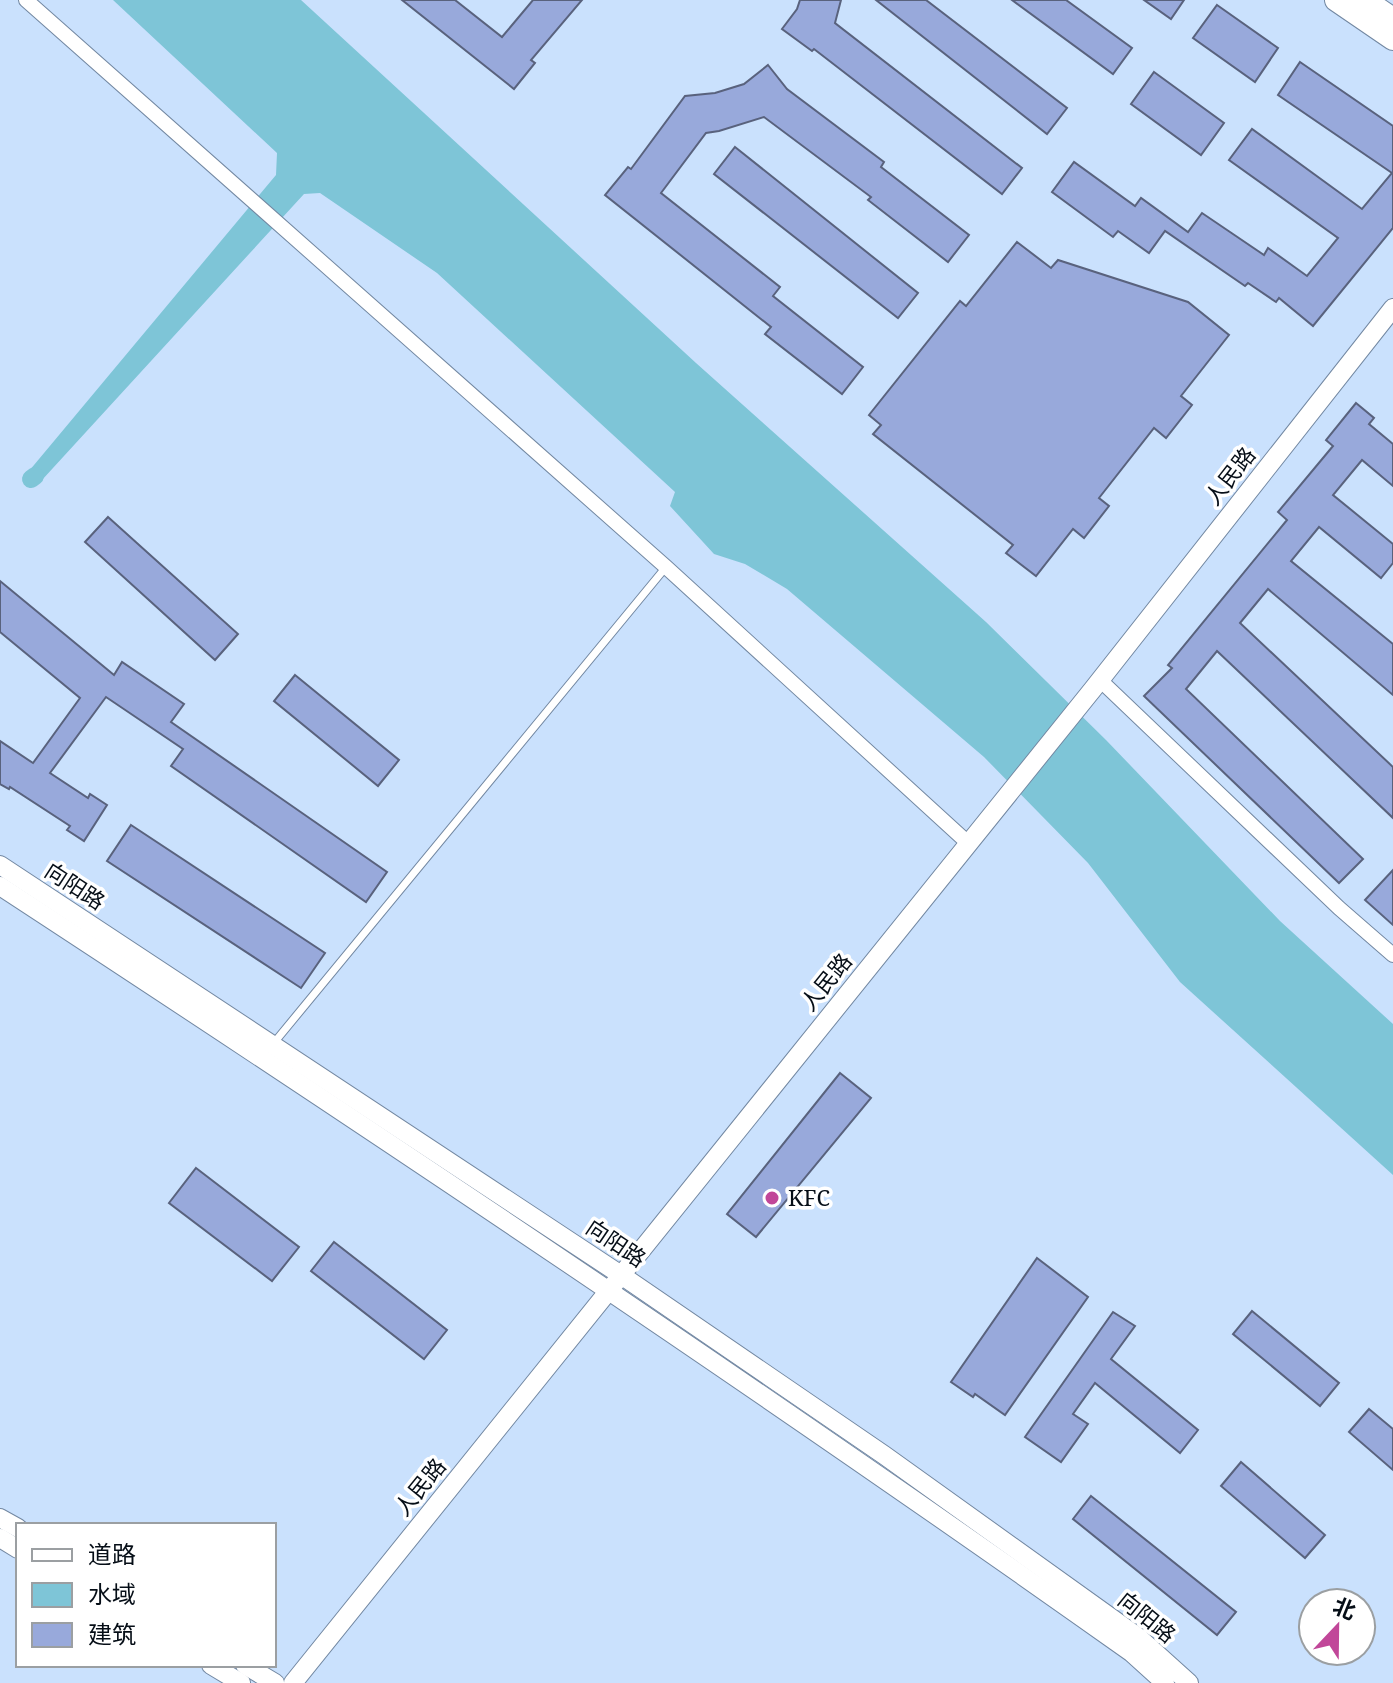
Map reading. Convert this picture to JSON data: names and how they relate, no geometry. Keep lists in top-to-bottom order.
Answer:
{
  "streets": {
    "street": ["人民路", "向阳路"]
  },
  "crossings": [
    ["人民路", "向阳路"]
  ],
  "places": ["KFC"],
  "legend": ["道路", "水域", "建筑"],
  "north": "top"
}
